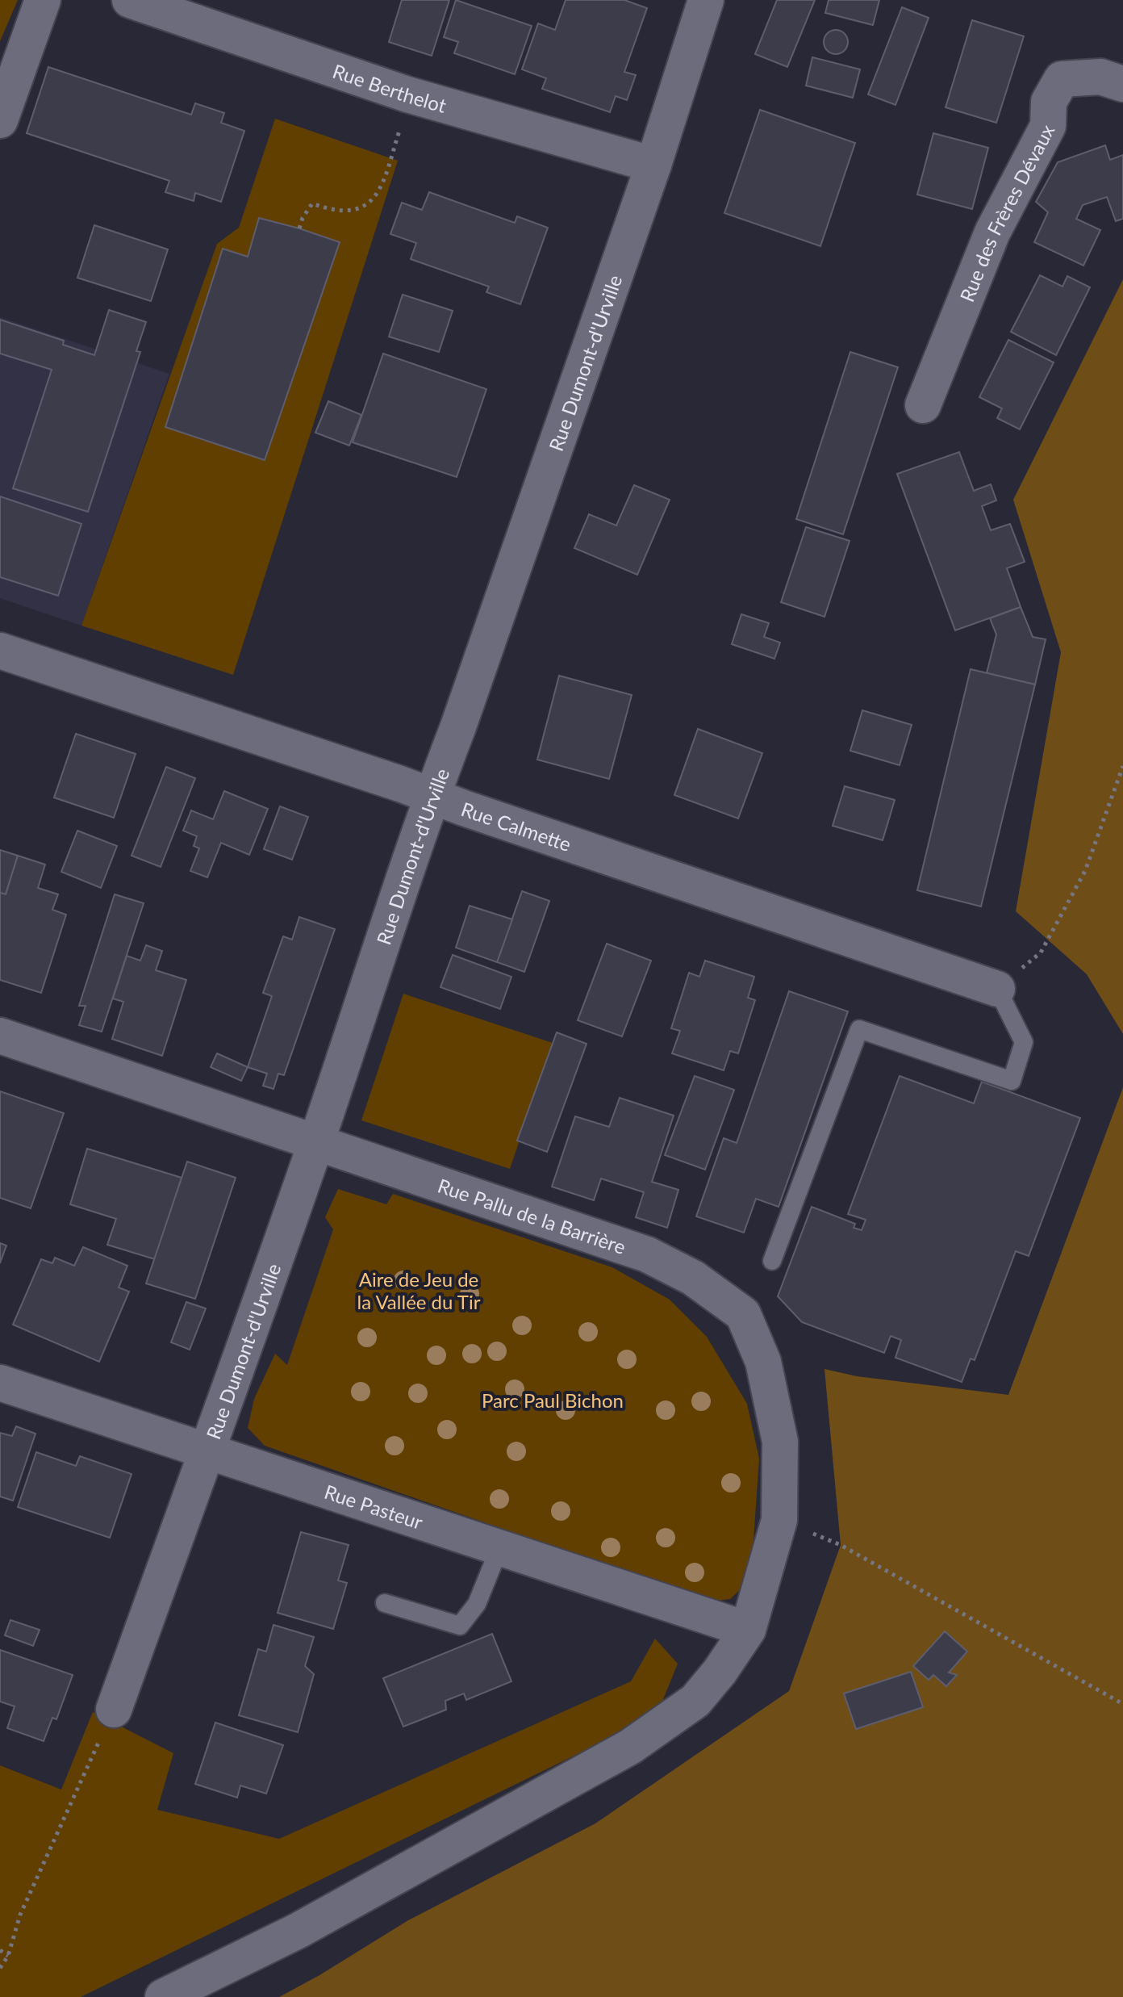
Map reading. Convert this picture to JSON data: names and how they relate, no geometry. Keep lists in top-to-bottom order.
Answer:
{
  "streets": {
    "street": [
      "Rue Berthelot",
      "Rue des Frères Dévaux",
      "Rue Dumont-d'Urville",
      "Rue Calmette",
      "Rue Pallu de la Barrière",
      "Rue Pasteur"
    ]
  },
  "crossings": [
    ["Rue Berthelot", "Rue Dumont-d'Urville"],
    ["Rue Dumont-d'Urville", "Rue Calmette"],
    ["Rue Dumont-d'Urville", "Rue Pallu de la Barrière"],
    ["Rue Dumont-d'Urville", "Rue Pasteur"],
    ["Rue Pallu de la Barrière", "Rue Pasteur"]
  ],
  "parks": ["Aire de Jeu de la Vallée du Tir", "Parc Paul Bichon"]
}
